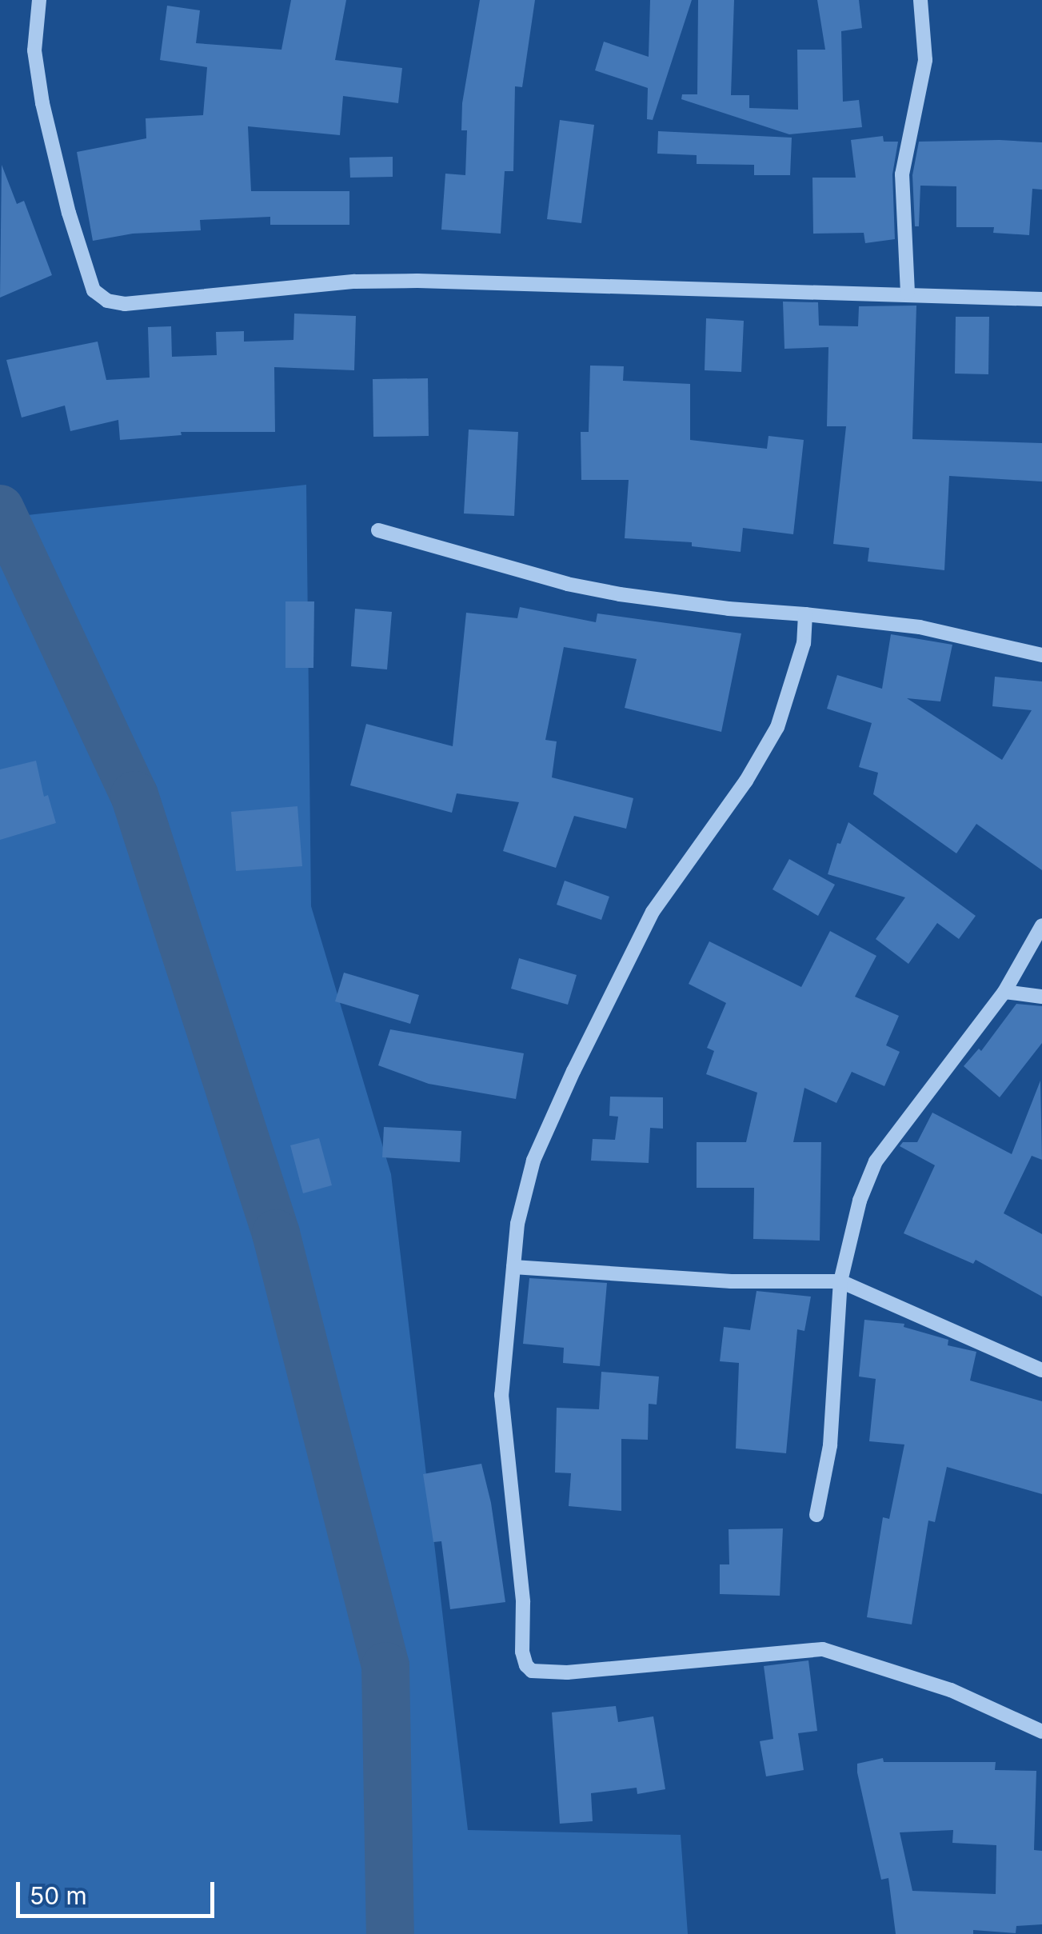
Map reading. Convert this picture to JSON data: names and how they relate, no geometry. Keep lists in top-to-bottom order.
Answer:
{
  "scale_bar": "50 m"
}
